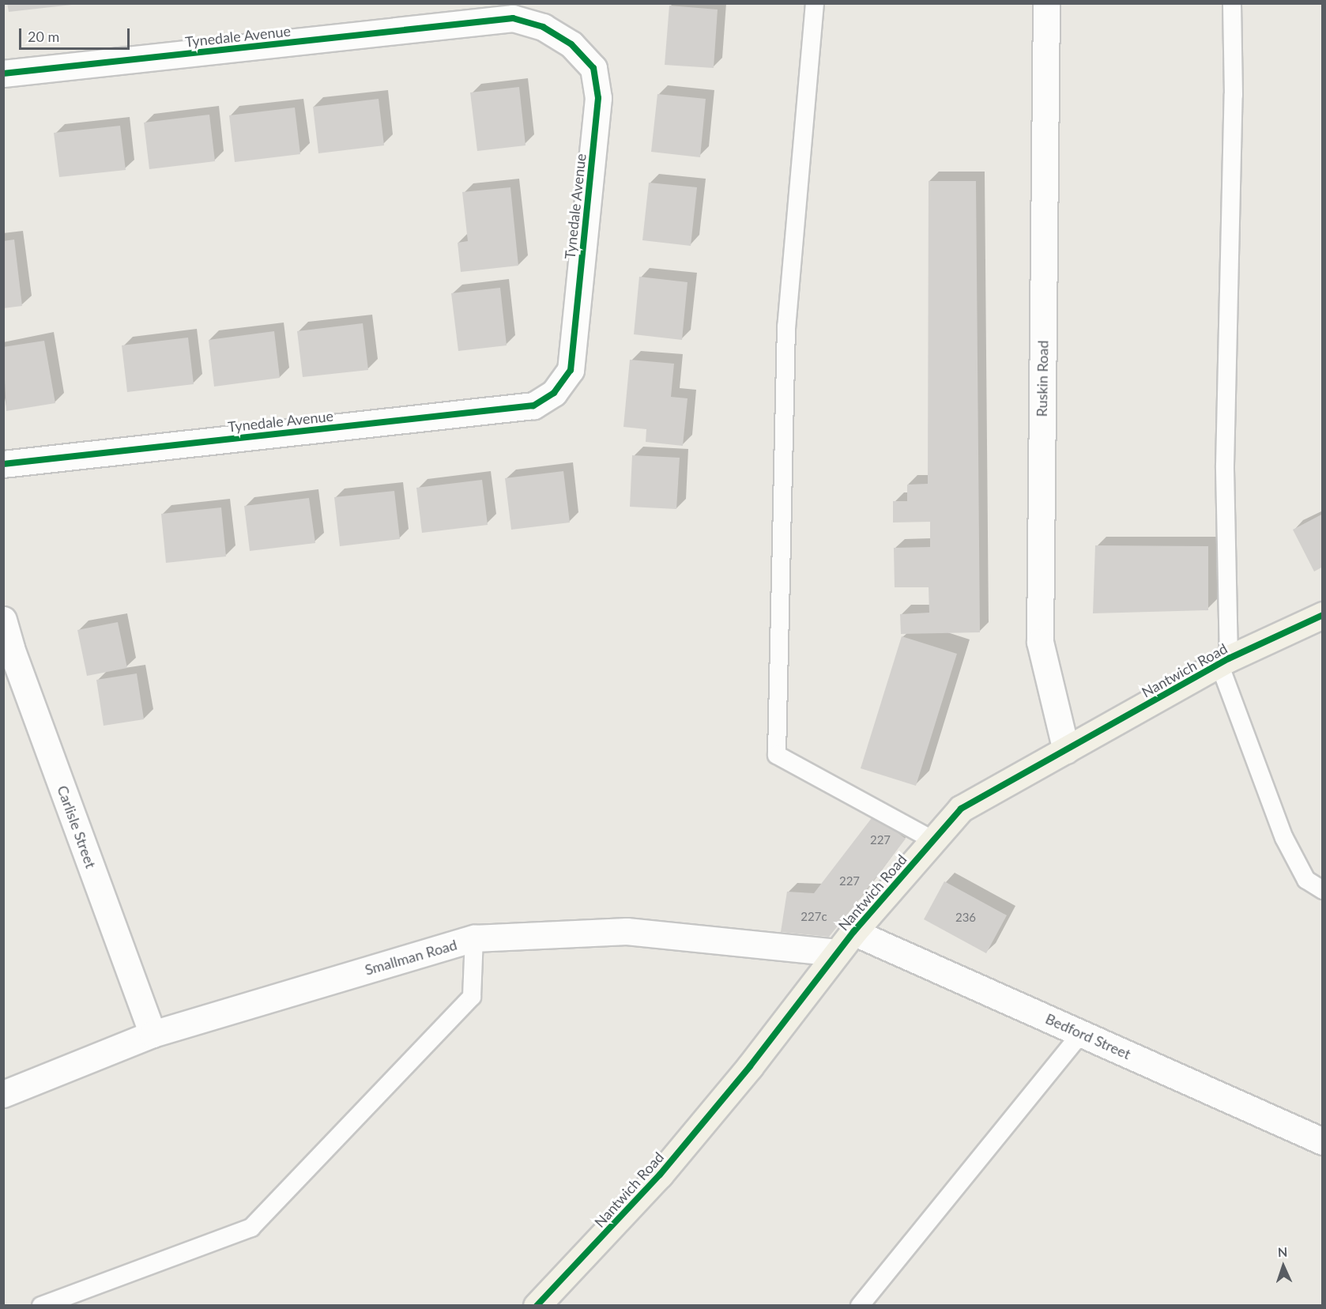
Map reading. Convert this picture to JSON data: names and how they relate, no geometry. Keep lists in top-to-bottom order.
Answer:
{
  "streets": {
    "main road": ["Nantwich Road"],
    "street": [
      "Tynedale Avenue",
      "Ruskin Road",
      "Carlisle Street",
      "Smallman Road",
      "Bedford Street"
    ]
  },
  "crossings": [
    ["Ruskin Road", "Nantwich Road"],
    ["Nantwich Road", "Smallman Road"],
    ["Nantwich Road", "Bedford Street"],
    ["Carlisle Street", "Smallman Road"]
  ],
  "house_numbers": [
    "227",
    "227",
    "227c",
    "236"
  ],
  "scale_bar": "20 m",
  "north": "top"
}
